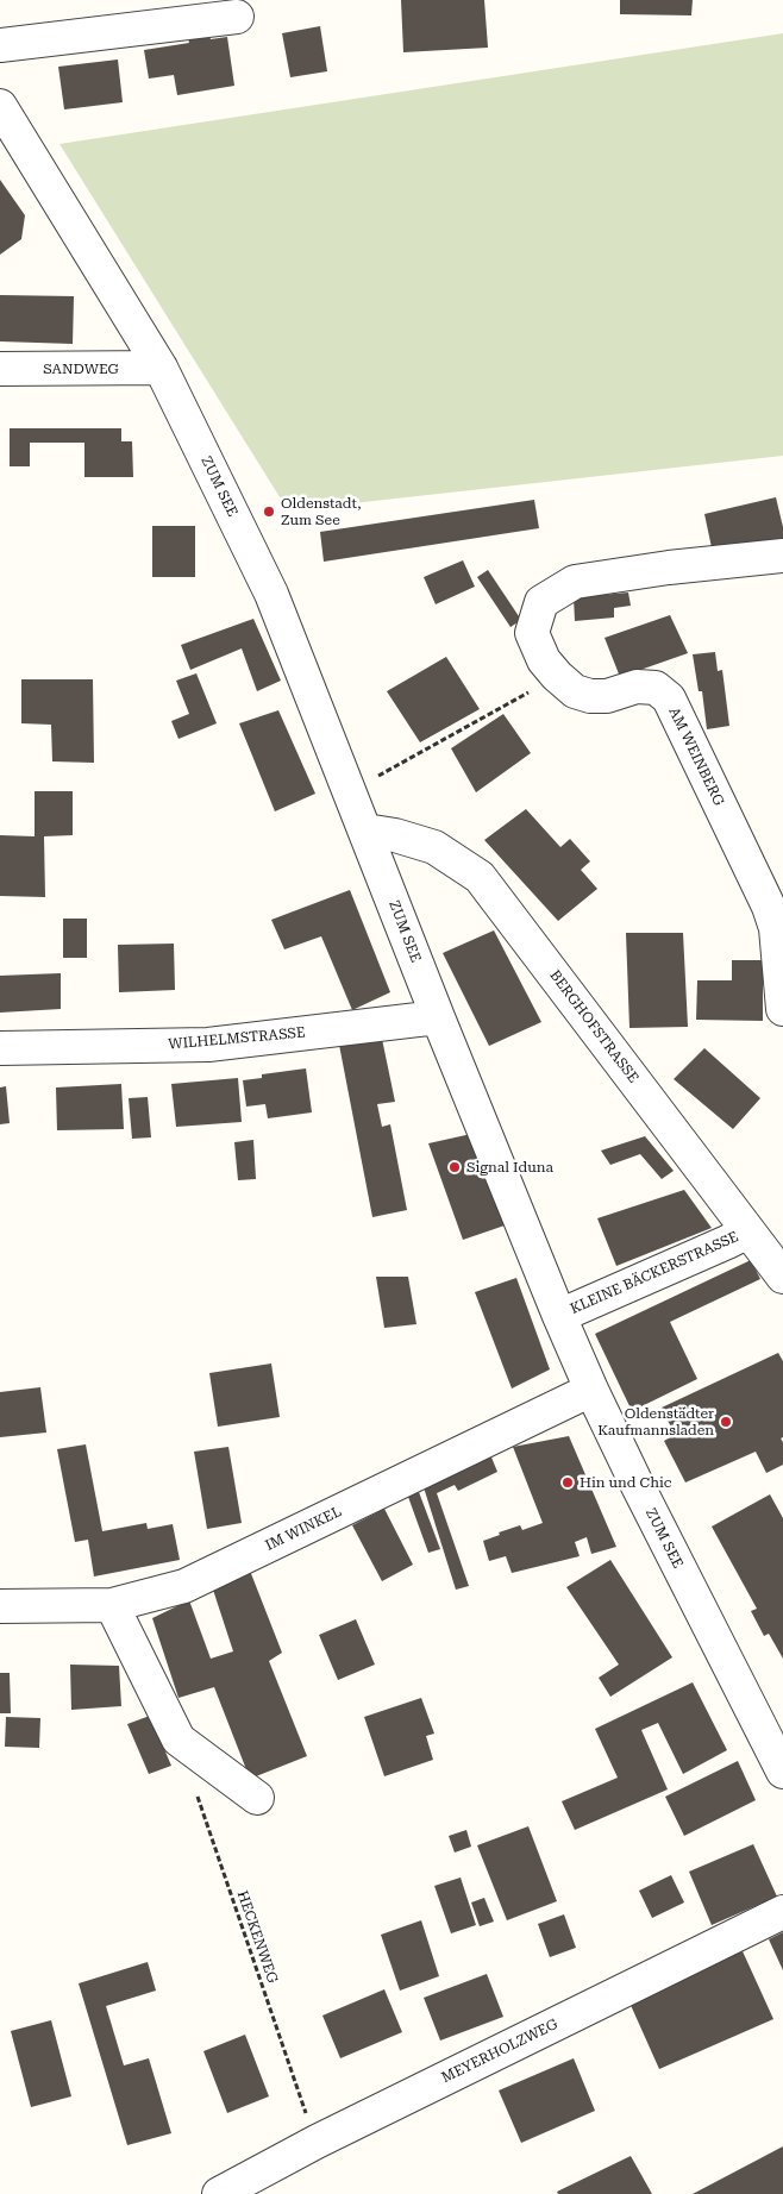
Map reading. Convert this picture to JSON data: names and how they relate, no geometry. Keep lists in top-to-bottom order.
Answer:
{
  "streets": {
    "street": [
      "SANDWEG",
      "ZUM SEE",
      "AM WEINBERG",
      "BERGHOFSTRASSE",
      "WILHELMSTRASSE",
      "KLEINE BÄCKERSTRASSE",
      "IM WINKEL",
      "MEYERHOLZWEG"
    ],
    "path": ["HECKENWEG"]
  },
  "crossings": [
    ["SANDWEG", "ZUM SEE"],
    ["ZUM SEE", "BERGHOFSTRASSE"],
    ["ZUM SEE", "WILHELMSTRASSE"],
    ["ZUM SEE", "KLEINE BÄCKERSTRASSE"],
    ["ZUM SEE", "IM WINKEL"],
    ["BERGHOFSTRASSE", "KLEINE BÄCKERSTRASSE"],
    ["HECKENWEG", "MEYERHOLZWEG"]
  ],
  "places": [
    "Oldenstadt, Zum See",
    "Signal Iduna",
    "Oldenstädter Kaufmannsladen",
    "Hin und Chic"
  ]
}
